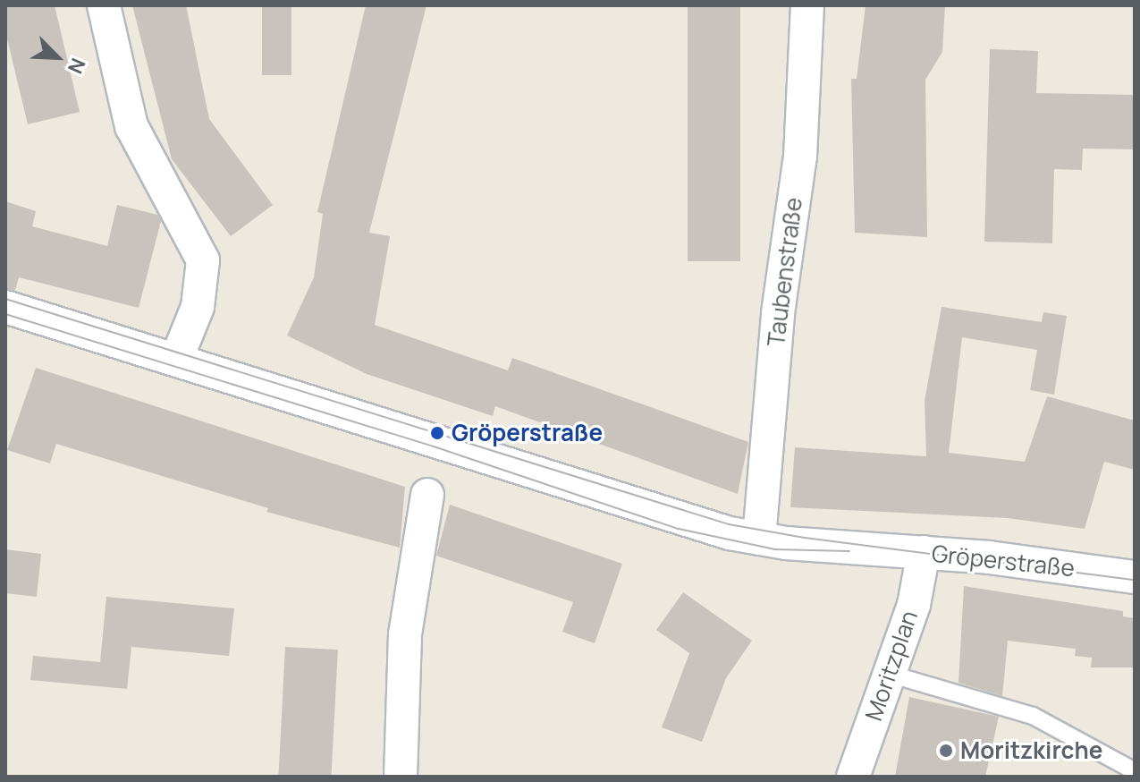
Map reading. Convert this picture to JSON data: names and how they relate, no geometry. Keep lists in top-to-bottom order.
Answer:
{
  "streets": {
    "street": ["Taubenstraße", "Gröperstraße", "Moritzplan"]
  },
  "crossings": [
    ["Taubenstraße", "Gröperstraße"],
    ["Gröperstraße", "Moritzplan"]
  ],
  "places": ["Gröperstraße", "Moritzkirche"],
  "north": "bottom right"
}
